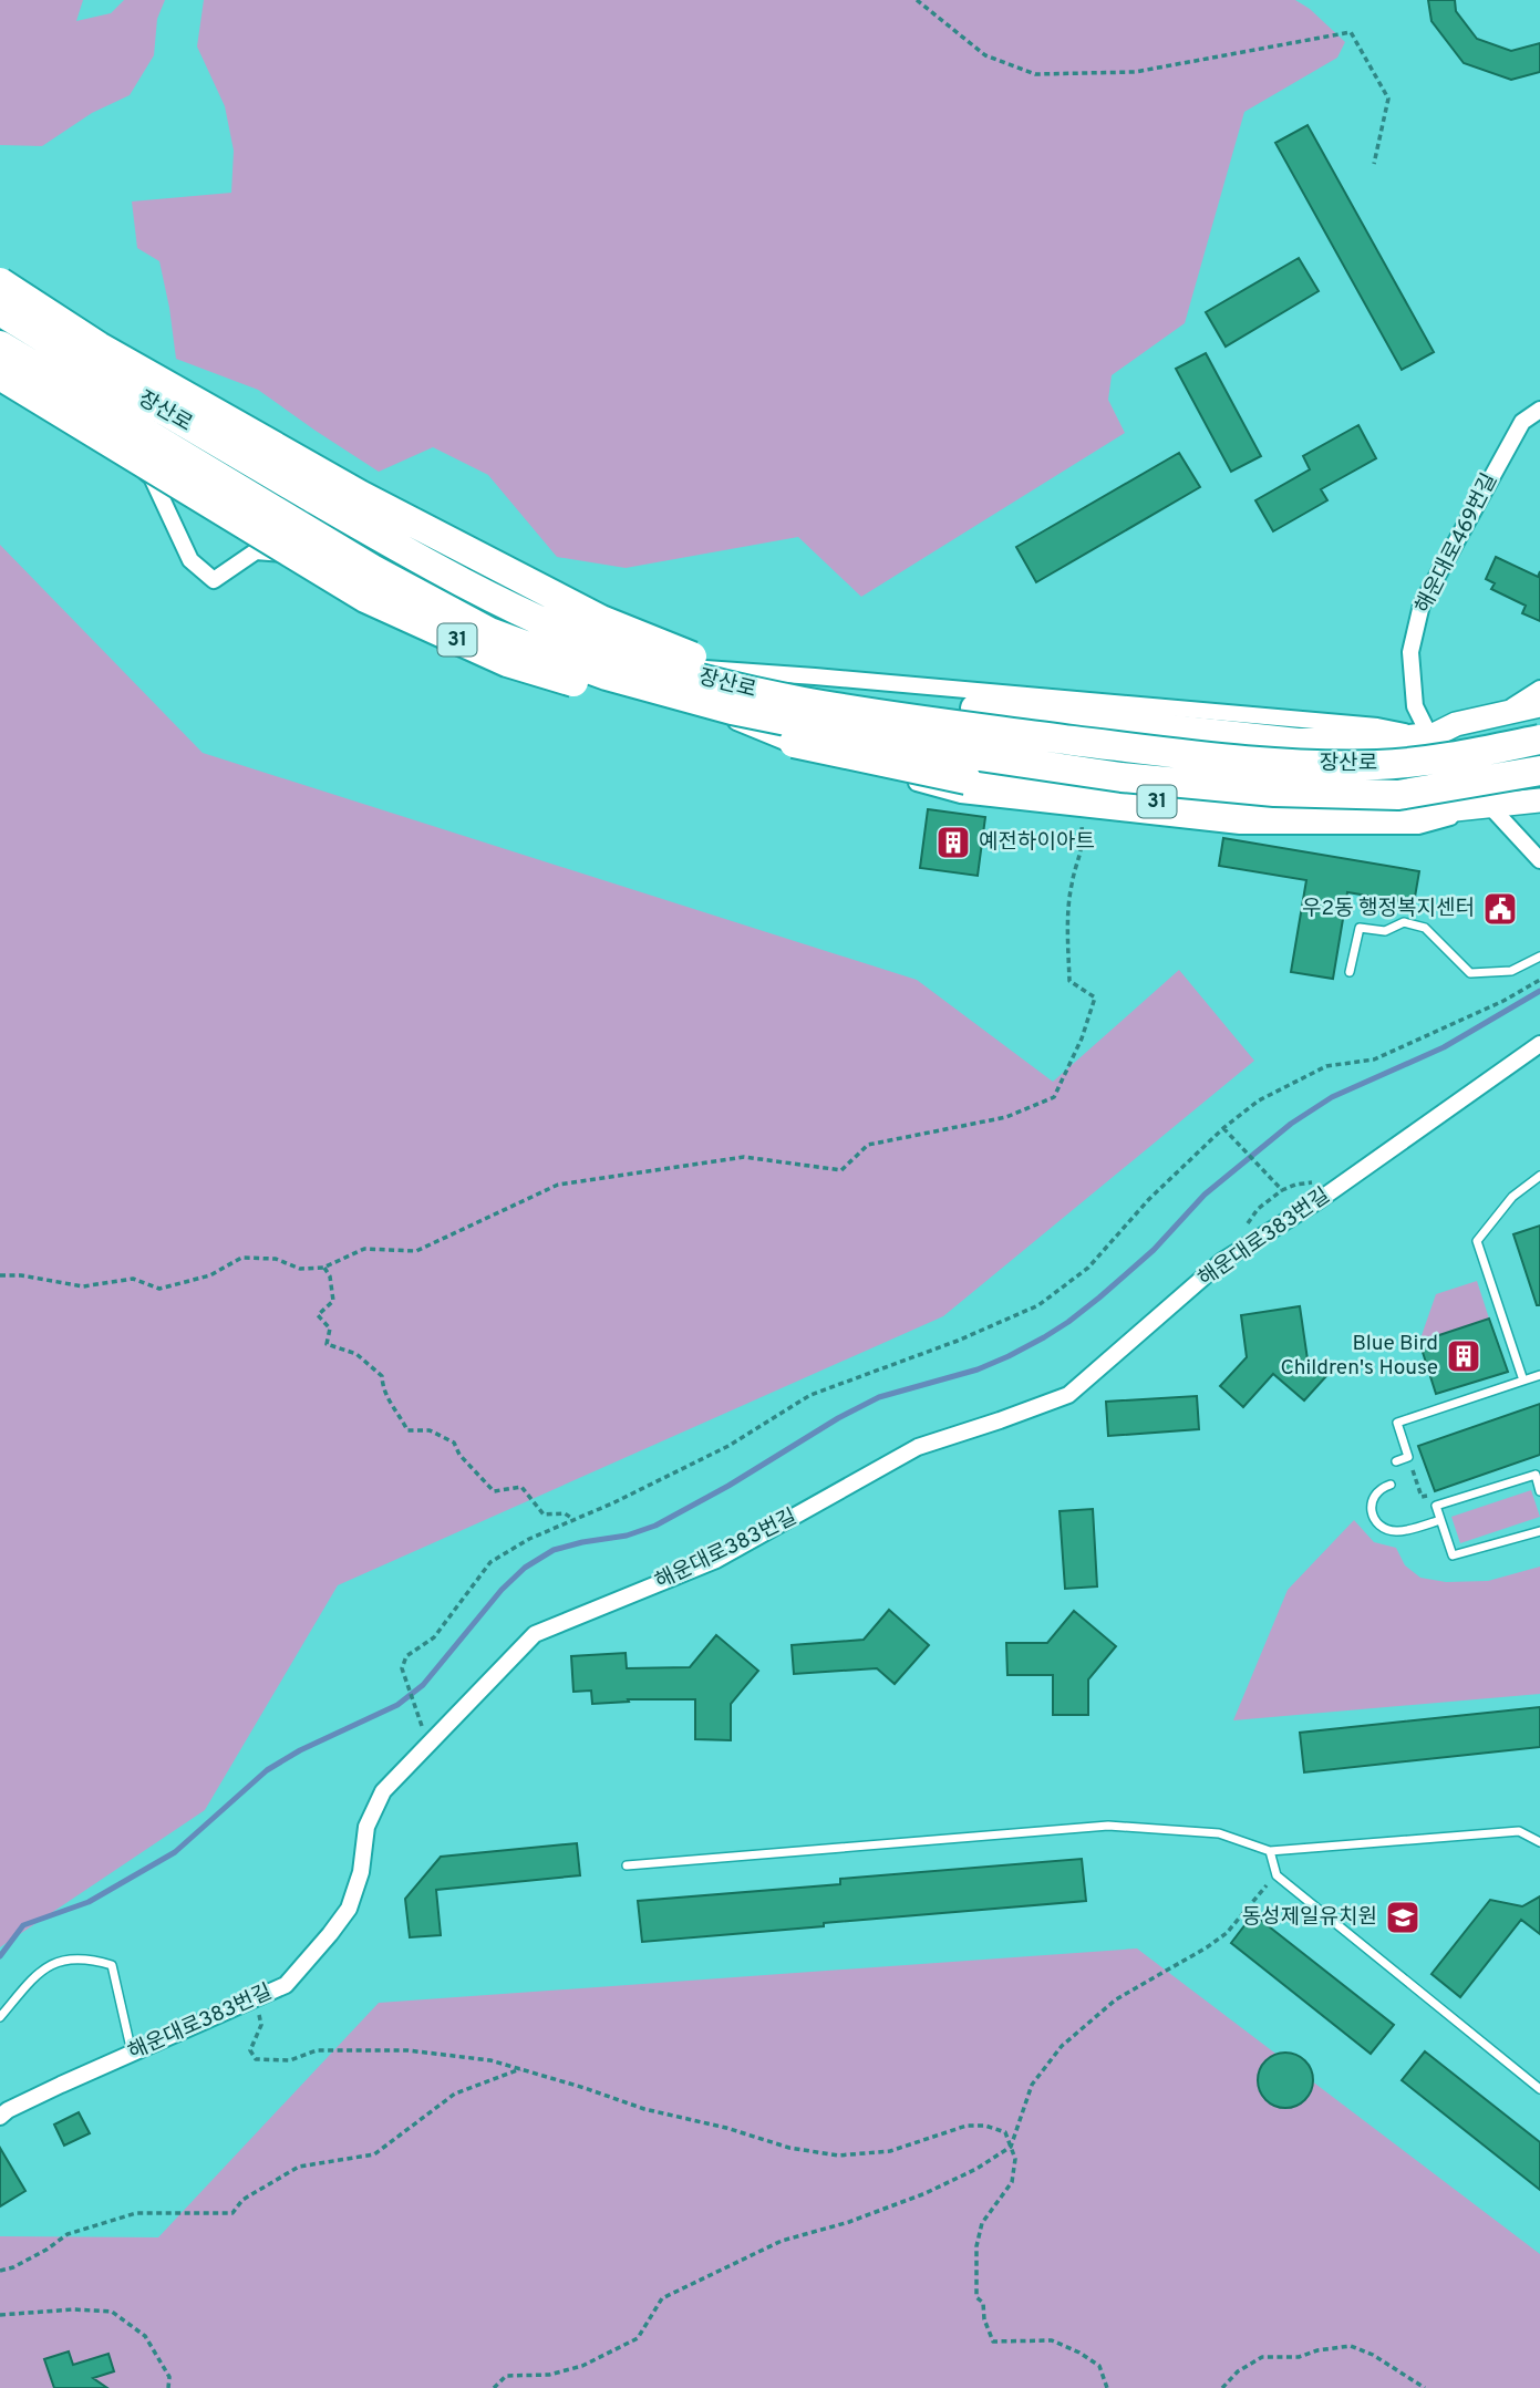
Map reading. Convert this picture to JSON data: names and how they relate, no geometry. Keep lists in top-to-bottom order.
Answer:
{
  "streets": {
    "highway": ["장산로", "31"],
    "street": ["해운대로469번길", "해운대로383번길"]
  },
  "crossings": [
    ["해운대로469번길", "31"]
  ],
  "places": {
    "building": ["예전하이아트", "Blue Bird Children's House"],
    "public building": ["우2동 행정복지센터"],
    "school or university": ["동성제일유치원"]
  }
}
